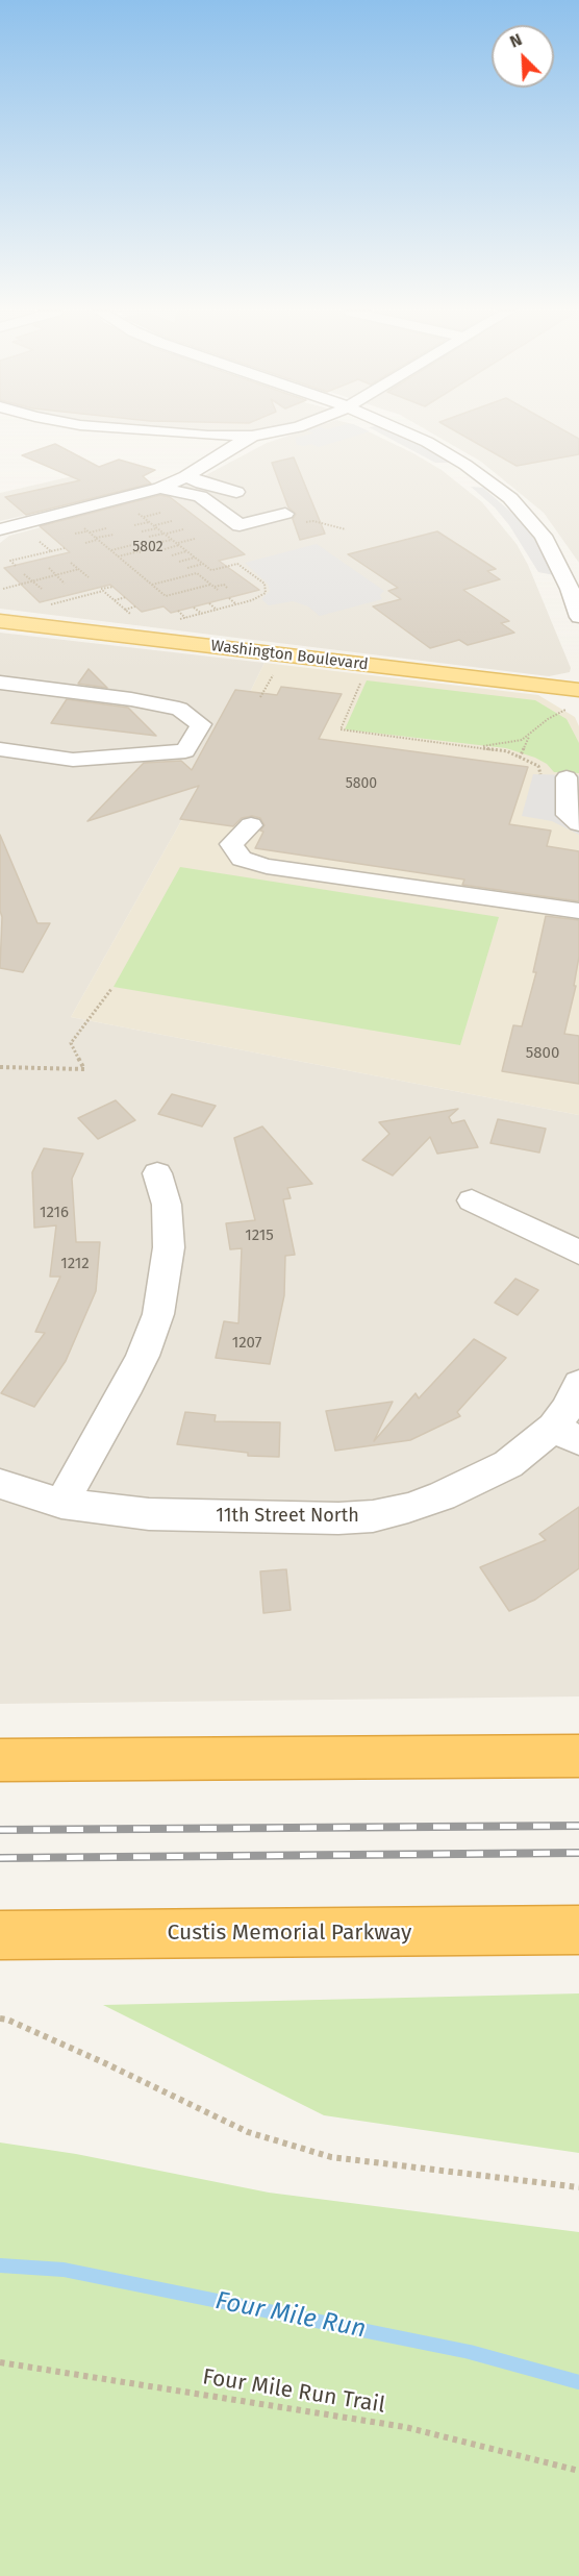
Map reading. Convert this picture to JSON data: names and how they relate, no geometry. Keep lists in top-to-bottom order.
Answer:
{
  "streets": {
    "highway": ["Custis Memorial Parkway"],
    "main road": ["Washington Boulevard"],
    "street": ["11th Street North"],
    "path": ["Four Mile Run Trail"]
  },
  "water": ["Four Mile Run"],
  "house_numbers": [
    "5802",
    "5800",
    "5800",
    "1216",
    "1215",
    "1212",
    "1207"
  ],
  "north": "top left"
}
